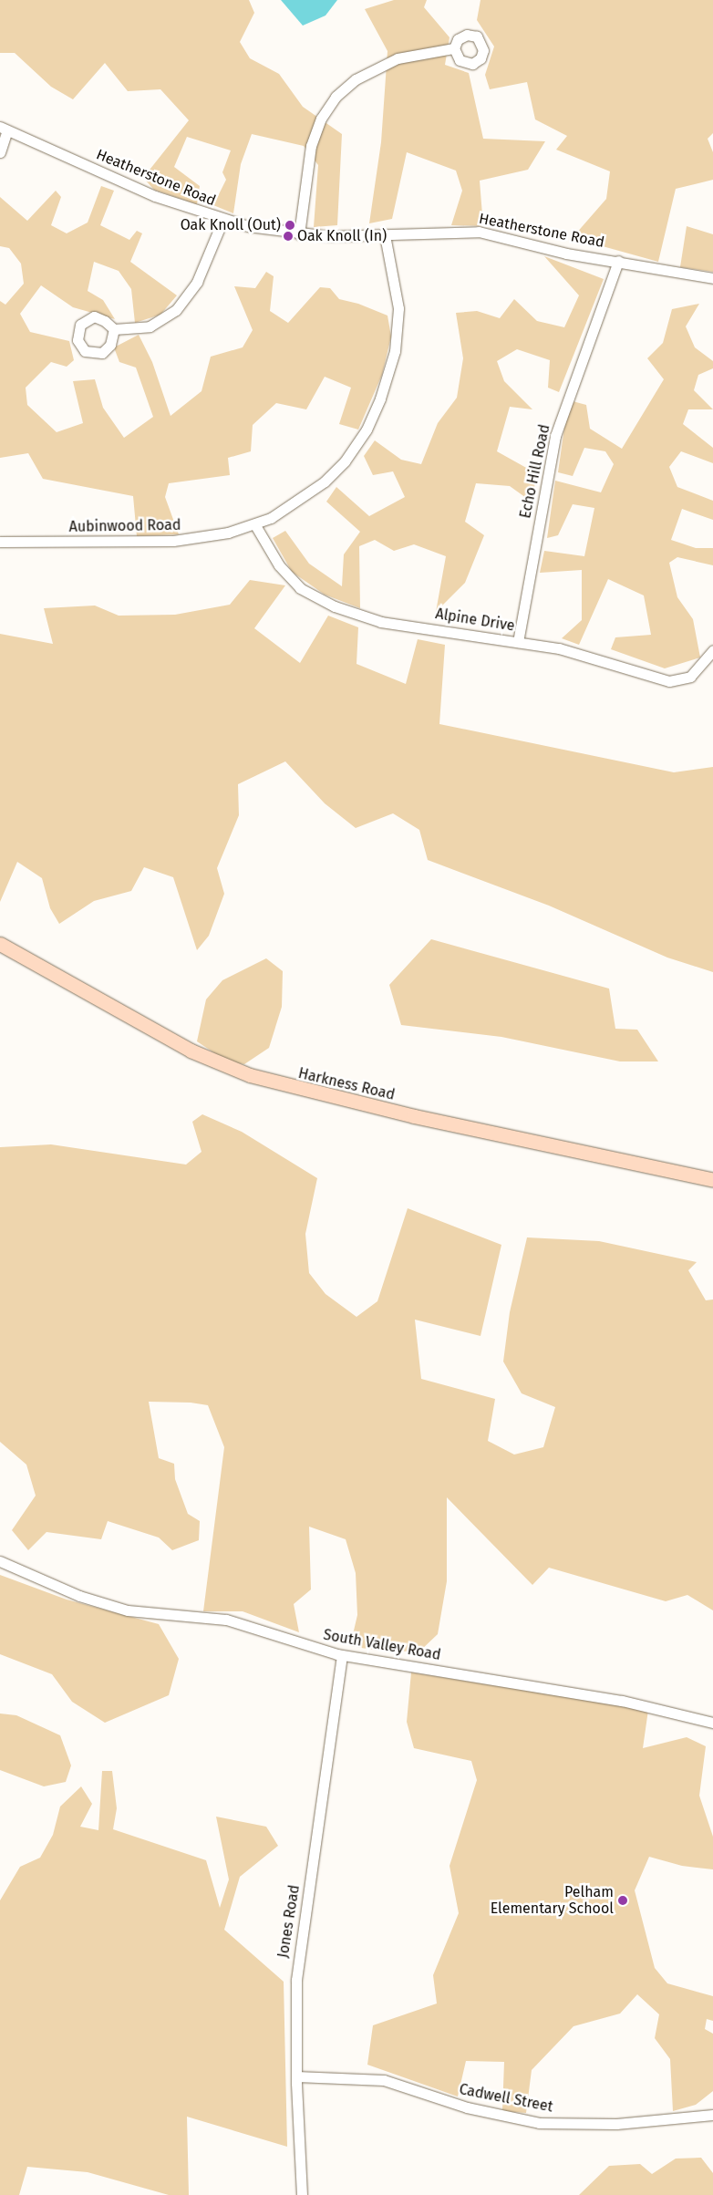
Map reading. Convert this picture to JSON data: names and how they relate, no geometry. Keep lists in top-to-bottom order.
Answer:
{
  "streets": {
    "main road": ["Harkness Road"],
    "street": [
      "Heatherstone Road",
      "Echo Hill Road",
      "Aubinwood Road",
      "Alpine Drive",
      "South Valley Road",
      "Jones Road",
      "Cadwell Street"
    ]
  },
  "crossings": [
    ["Heatherstone Road", "Echo Hill Road"],
    ["Heatherstone Road", "Aubinwood Road"],
    ["Echo Hill Road", "Alpine Drive"],
    ["Aubinwood Road", "Alpine Drive"],
    ["South Valley Road", "Jones Road"],
    ["Jones Road", "Cadwell Street"]
  ],
  "places": ["Oak Knoll (Out)", "Oak Knoll (In)", "Pelham Elementary School"]
}
